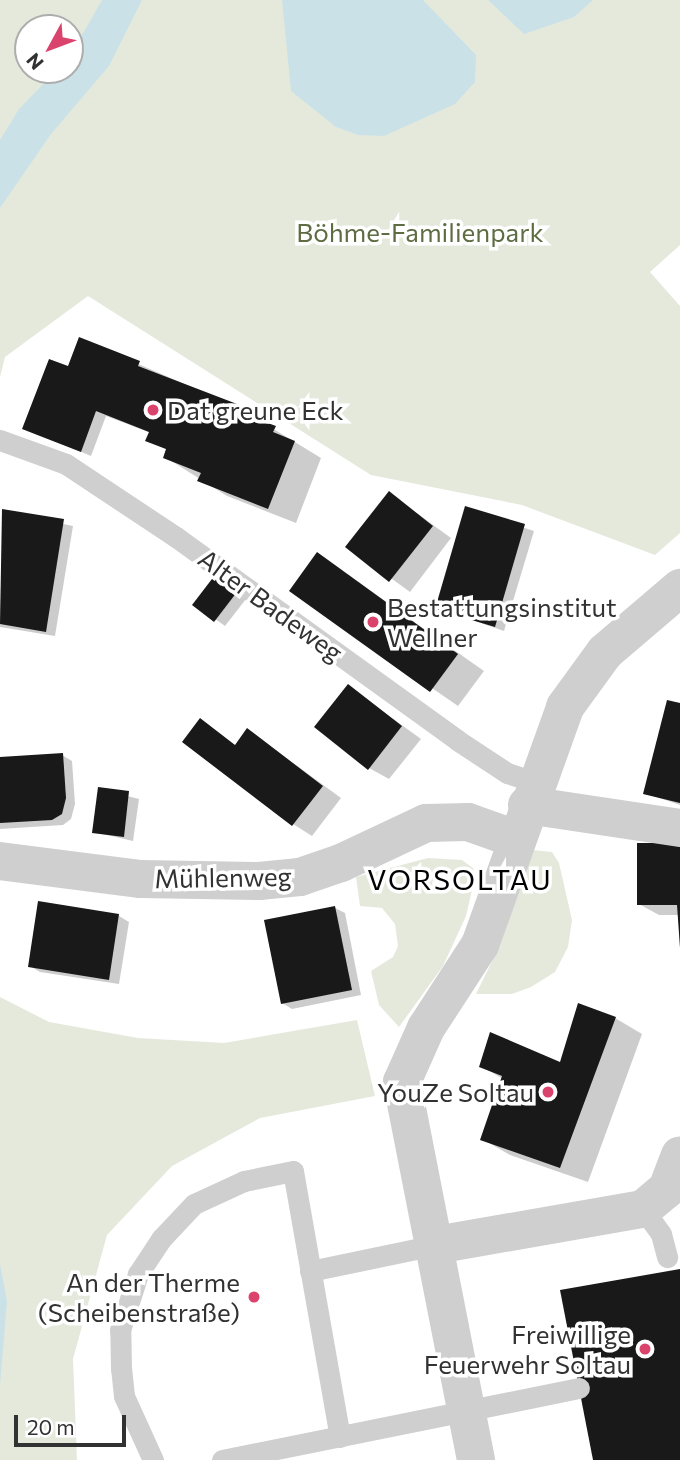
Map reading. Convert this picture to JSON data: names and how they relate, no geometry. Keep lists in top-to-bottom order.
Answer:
{
  "streets": {
    "street": ["Mühlenweg"],
    "lane": ["Alter Badeweg"]
  },
  "crossings": [
    ["Alter Badeweg", "Mühlenweg"]
  ],
  "districts": ["VORSOLTAU"],
  "parks": ["Böhme-Familienpark"],
  "places": [
    "Dat greune Eck",
    "Bestattungsinstitut Wellner",
    "YouZe Soltau",
    "An der Therme (Scheibenstraße)",
    "Freiwillige Feuerwehr Soltau"
  ],
  "scale_bar": "20 m",
  "north": "bottom left"
}
